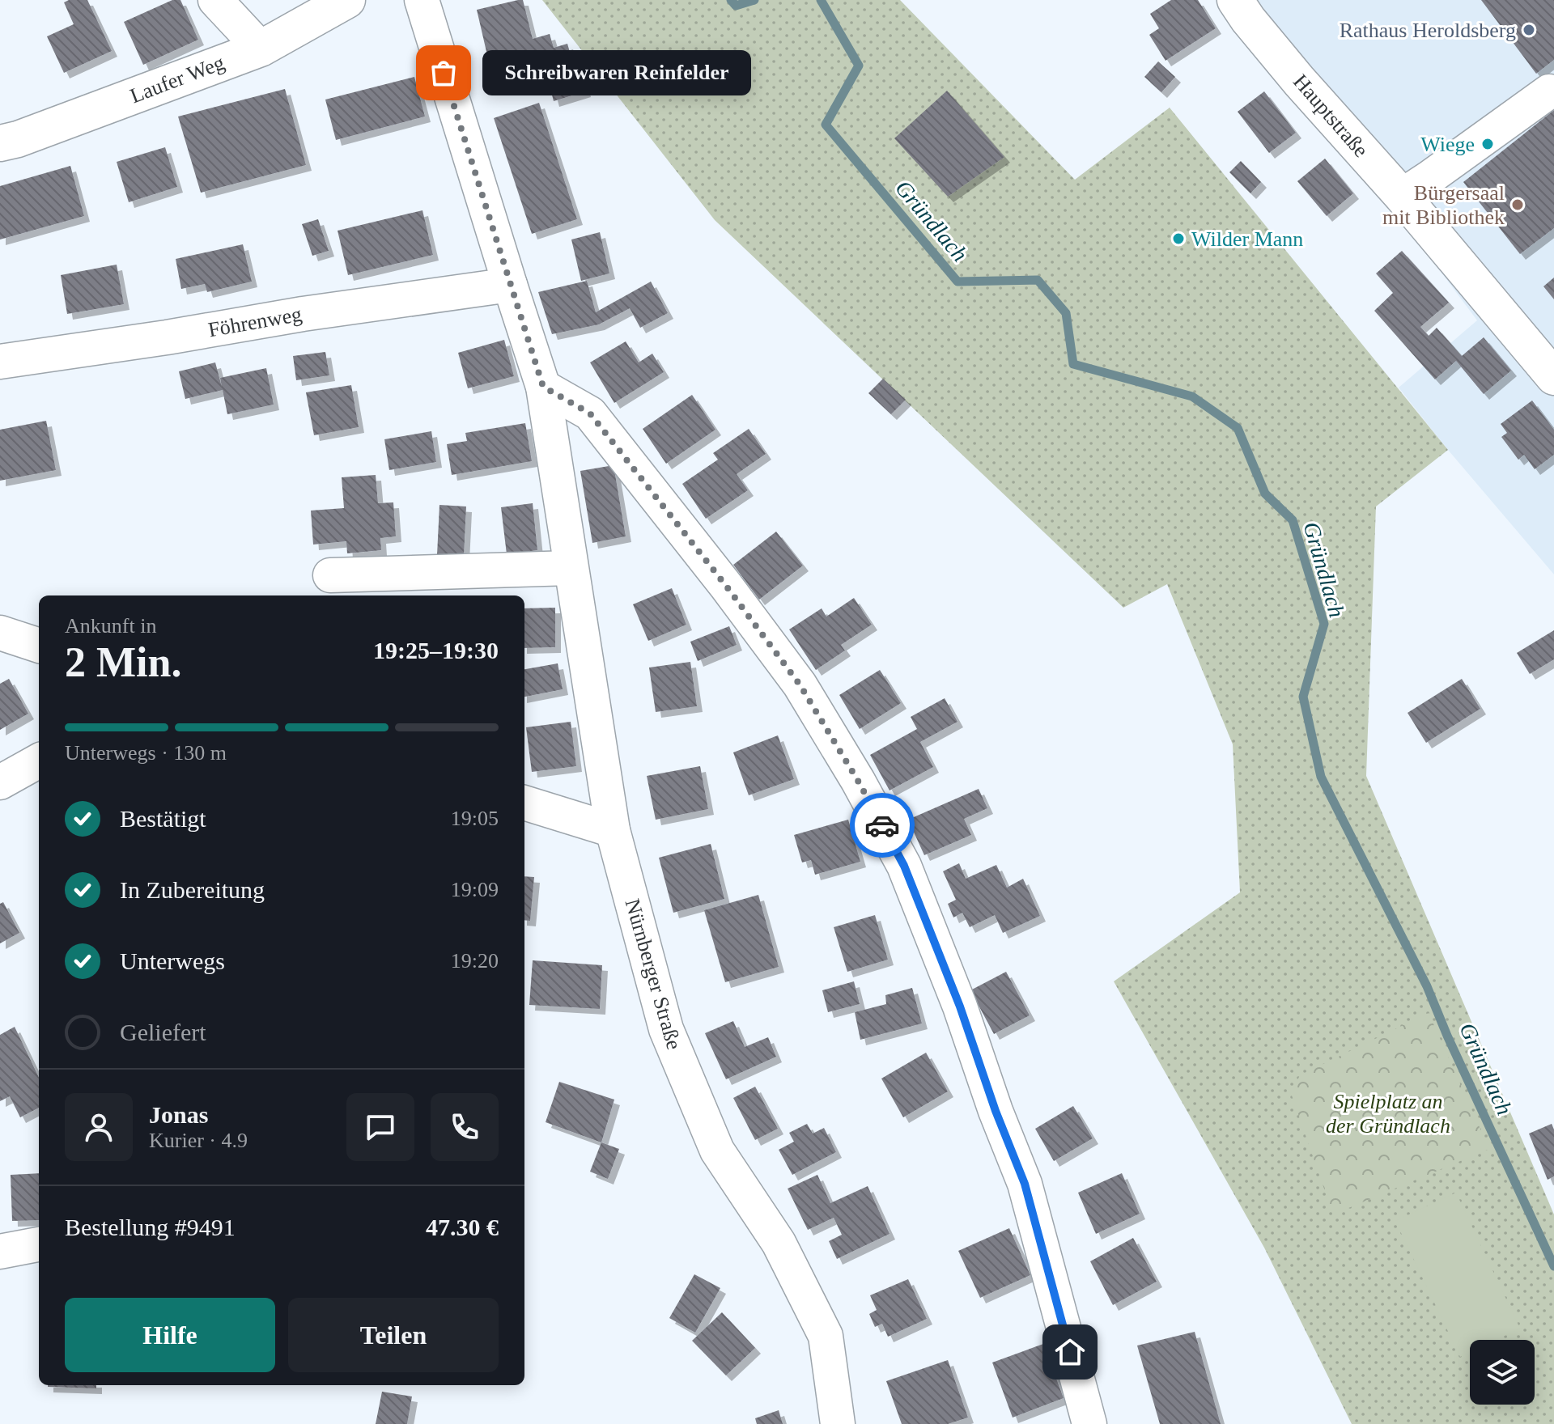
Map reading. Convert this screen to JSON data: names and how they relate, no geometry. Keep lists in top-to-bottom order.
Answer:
{
  "streets": {
    "street": [
      "Laufer Weg",
      "Hauptstraße",
      "Föhrenweg",
      "Nürnberger Straße"
    ]
  },
  "crossings": [
    ["Föhrenweg", "Nürnberger Straße"]
  ],
  "water": ["Gründlach"],
  "parks": ["Spielplatz an der Gründlach"],
  "places": [
    "Rathaus Heroldsberg",
    "Schreibwaren Reinfelder",
    "Wiege",
    "Bürgersaal mit Bibliothek",
    "Wilder Mann"
  ],
  "page": {
    "bubble": "Schreibwaren Reinfelder",
    "heading": ["2 Min.", "Ankunft in", "19:25–19:30"],
    "panel": [
      "Jonas",
      "Kurier · 4.9",
      "Bestellung #9491",
      "47.30 €"
    ],
    "bar": "Unterwegs · 130 m",
    "list": [
      ["Bestätigt", "19:05"],
      ["In Zubereitung", "19:09"],
      ["Unterwegs", "19:20"],
      "Geliefert"
    ],
    "buttons": ["Hilfe", "Teilen"]
  }
}
